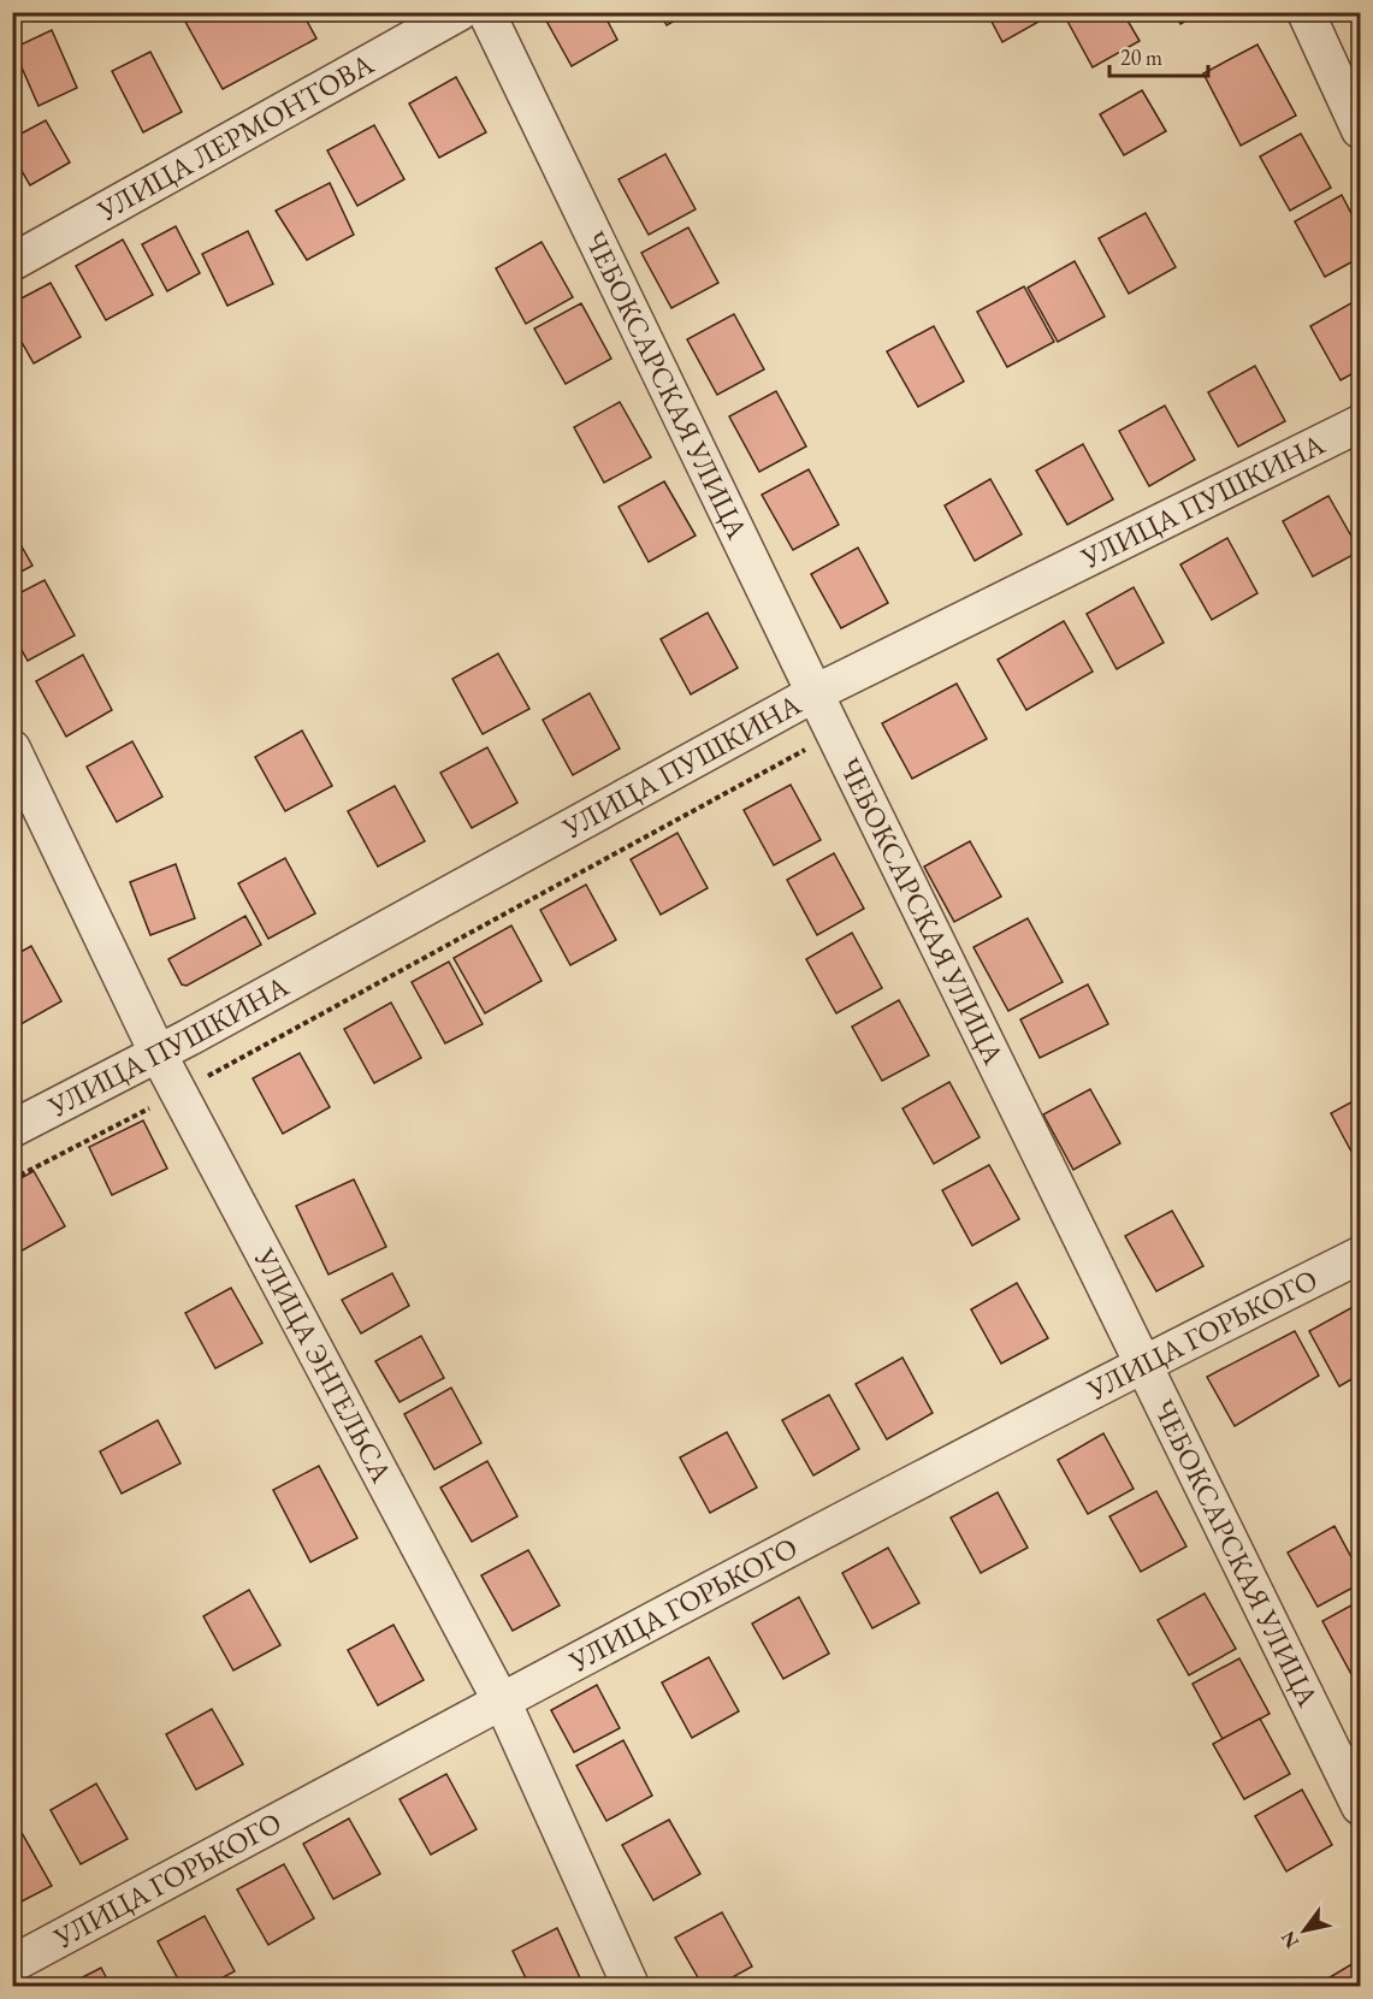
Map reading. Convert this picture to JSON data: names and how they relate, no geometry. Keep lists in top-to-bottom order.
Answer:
{
  "streets": {
    "street": [
      "УЛИЦА ЛЕРМОНТОВА",
      "ЧЕБОКСАРСКАЯ УЛИЦА",
      "УЛИЦА ПУШКИНА",
      "УЛИЦА ГОРЬКОГО",
      "УЛИЦА ЭНГЕЛЬСА"
    ]
  },
  "crossings": [
    ["ЧЕБОКСАРСКАЯ УЛИЦА", "УЛИЦА ПУШКИНА"],
    ["ЧЕБОКСАРСКАЯ УЛИЦА", "УЛИЦА ГОРЬКОГО"],
    ["УЛИЦА ПУШКИНА", "УЛИЦА ЭНГЕЛЬСА"],
    ["УЛИЦА ГОРЬКОГО", "УЛИЦА ЭНГЕЛЬСА"]
  ],
  "scale_bar": "20 m",
  "north": "bottom left"
}
